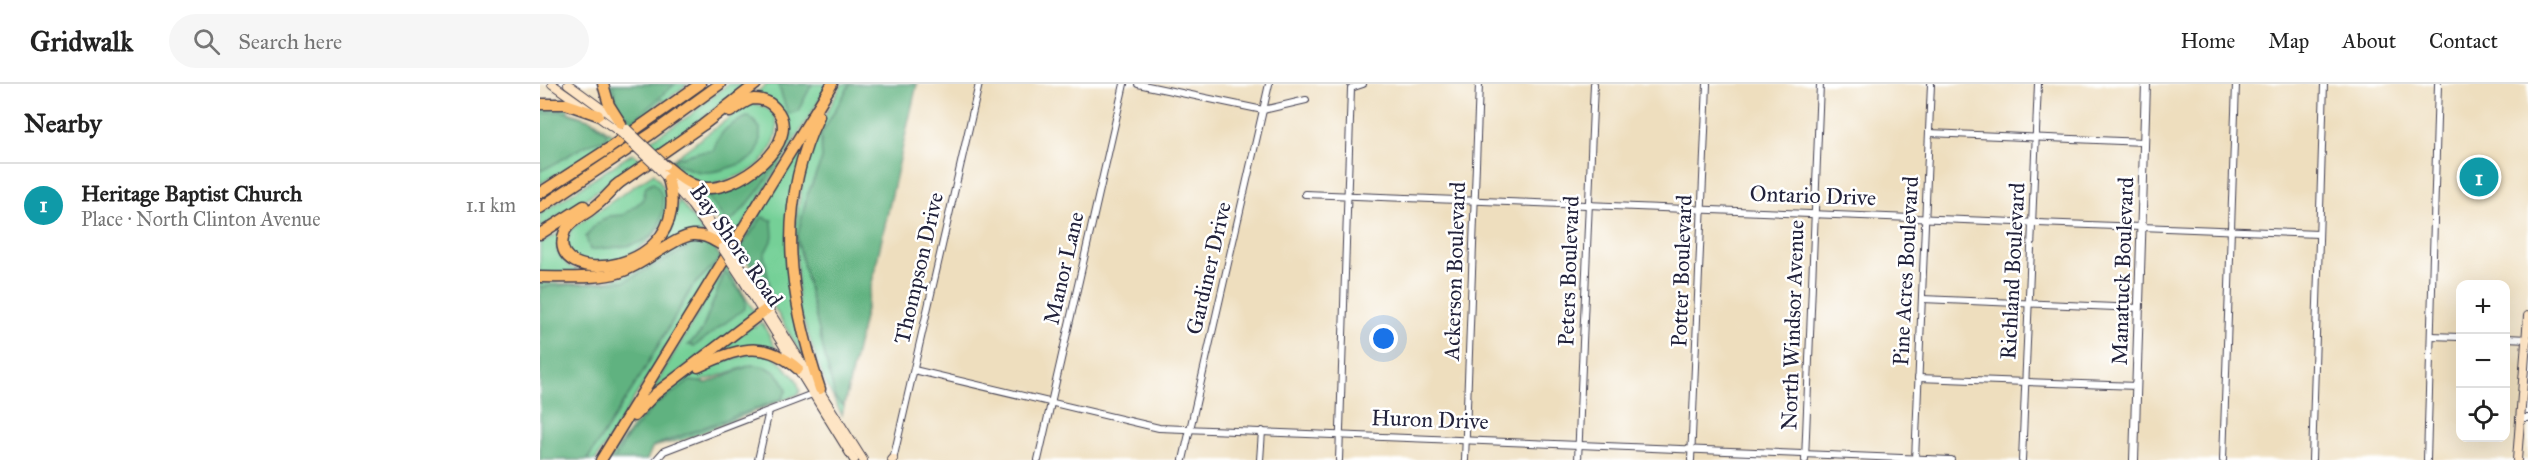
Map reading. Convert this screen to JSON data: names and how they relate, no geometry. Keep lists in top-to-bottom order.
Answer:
{
  "streets": {
    "main road": ["Bay Shore Road"],
    "street": [
      "Ontario Drive",
      "Thompson Drive",
      "Manor Lane",
      "Gardiner Drive",
      "Ackerson Boulevard",
      "Peters Boulevard",
      "Potter Boulevard",
      "Pine Acres Boulevard",
      "Richland Boulevard",
      "Manatuck Boulevard",
      "North Windsor Avenue",
      "Huron Drive"
    ]
  },
  "crossings": [
    ["Ontario Drive", "Ackerson Boulevard"],
    ["Ontario Drive", "Peters Boulevard"],
    ["Ontario Drive", "Potter Boulevard"],
    ["Ontario Drive", "Pine Acres Boulevard"],
    ["Ontario Drive", "Richland Boulevard"],
    ["Ontario Drive", "Manatuck Boulevard"],
    ["Ontario Drive", "North Windsor Avenue"],
    ["Thompson Drive", "Huron Drive"],
    ["Manor Lane", "Huron Drive"],
    ["Gardiner Drive", "Huron Drive"],
    ["Ackerson Boulevard", "Huron Drive"],
    ["Peters Boulevard", "Huron Drive"],
    ["Potter Boulevard", "Huron Drive"],
    ["Pine Acres Boulevard", "Huron Drive"],
    ["North Windsor Avenue", "Huron Drive"]
  ],
  "page": {
    "header": "Gridwalk",
    "search": "Search here",
    "nav": [
      "Home",
      "Map",
      "About",
      "Contact"
    ],
    "heading": "Nearby",
    "pins": "1",
    "list": [
      {
        "mark": "1",
        "name": "Heritage Baptist Church",
        "note": "Place · North Clinton Avenue",
        "value": "1.1 km"
      }
    ],
    "map_buttons": ["+", "−"]
  }
}
